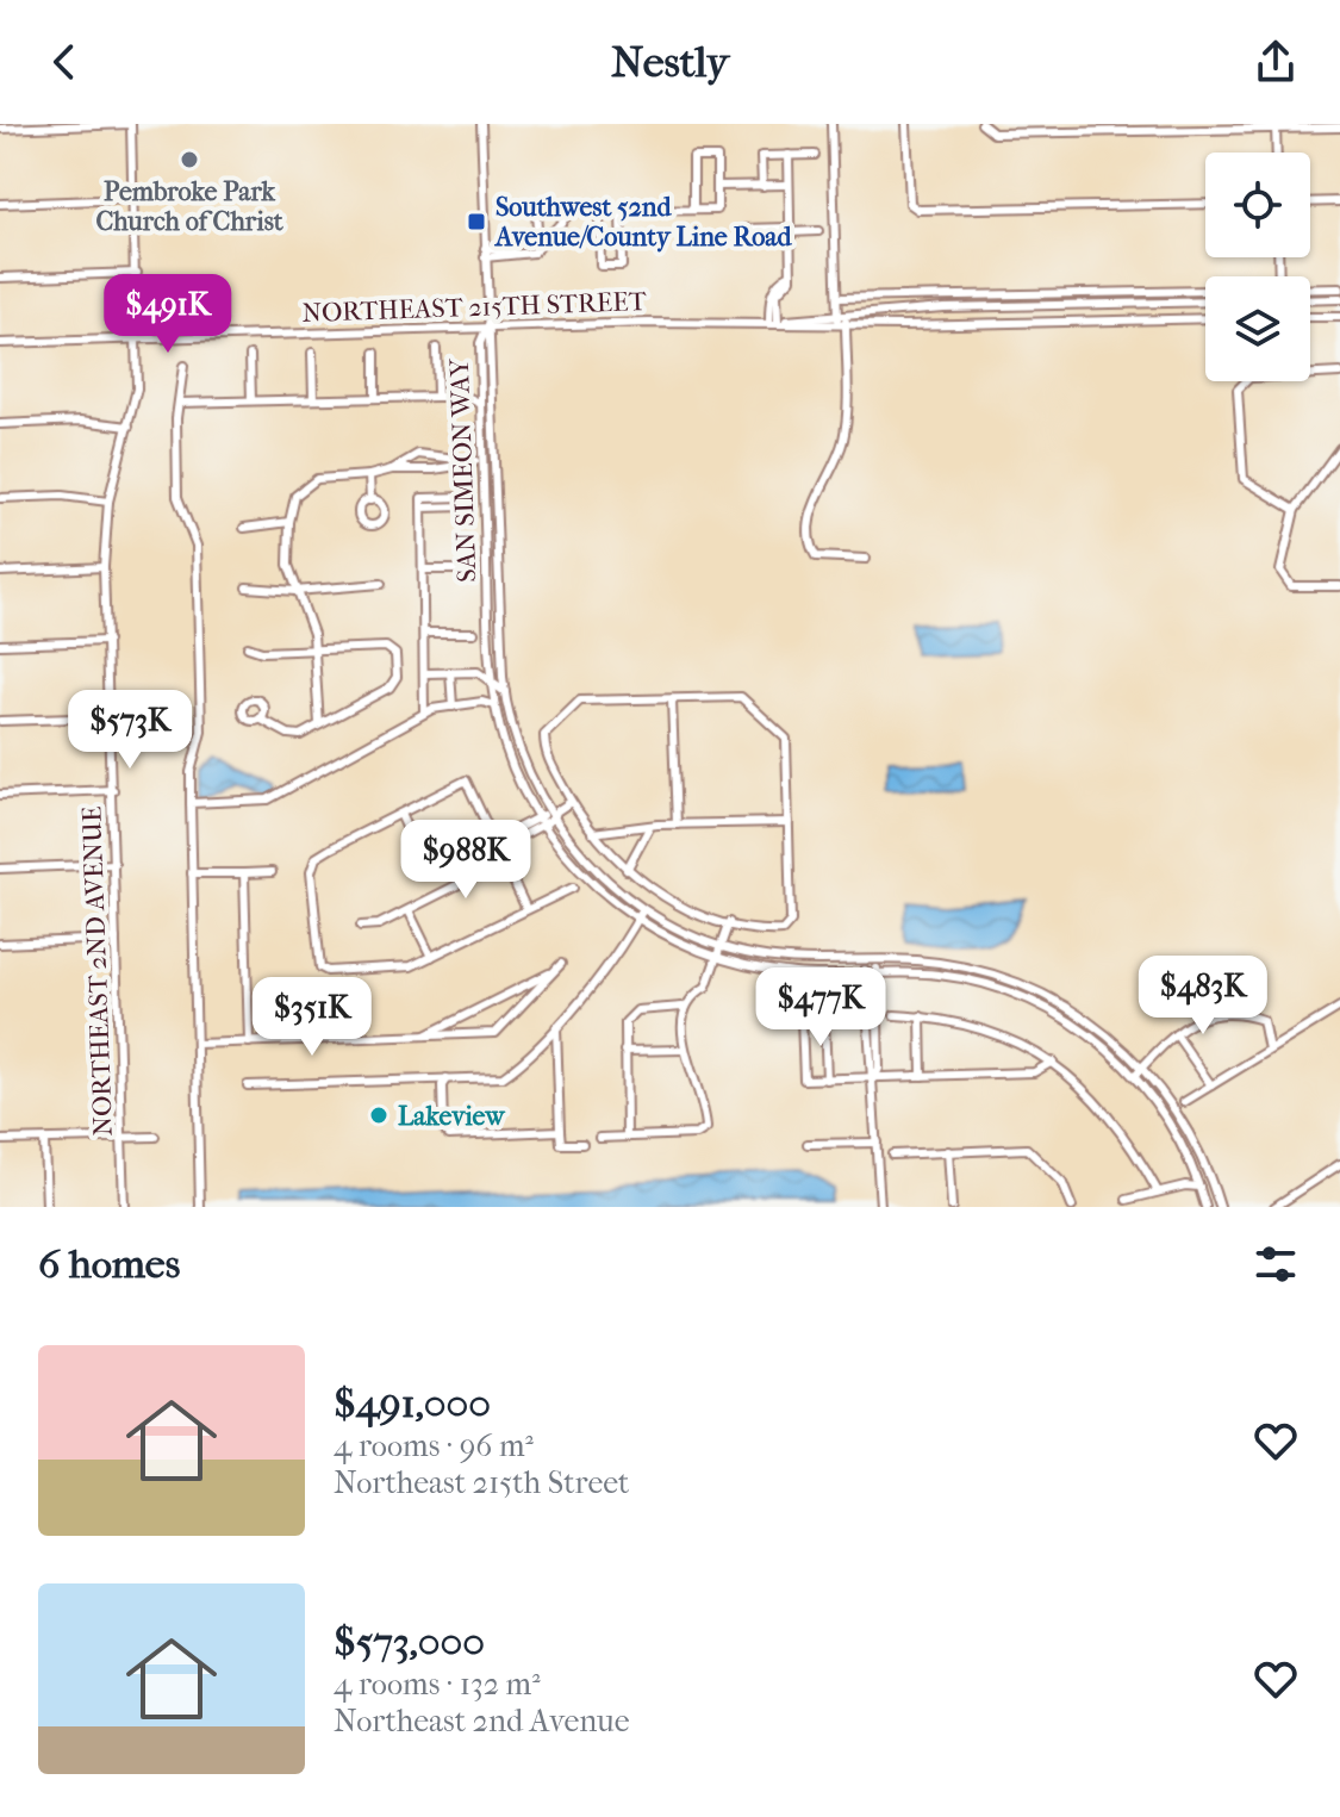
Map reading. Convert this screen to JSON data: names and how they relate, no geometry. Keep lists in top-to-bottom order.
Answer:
{
  "streets": {
    "street": ["NORTHEAST 215TH STREET", "SAN SIMEON WAY", "NORTHEAST 2ND AVENUE"]
  },
  "crossings": [
    ["NORTHEAST 215TH STREET", "SAN SIMEON WAY"],
    ["NORTHEAST 215TH STREET", "NORTHEAST 2ND AVENUE"]
  ],
  "places": {
    "other": ["Pembroke Park Church of Christ", "Lakeview"],
    "transit": ["Southwest 52nd Avenue/County Line Road"]
  },
  "page": {
    "header": "Nestly",
    "price": [
      "$491K",
      "$573K",
      "$988K",
      "$483K",
      "$477K",
      "$351K"
    ],
    "heading": "6 homes",
    "list": [
      {
        "name": "$491,000",
        "note": "4 rooms · 96 m² · Northeast 215th Street"
      },
      {
        "name": "$573,000",
        "note": "4 rooms · 132 m² · Northeast 2nd Avenue"
      }
    ]
  }
}
